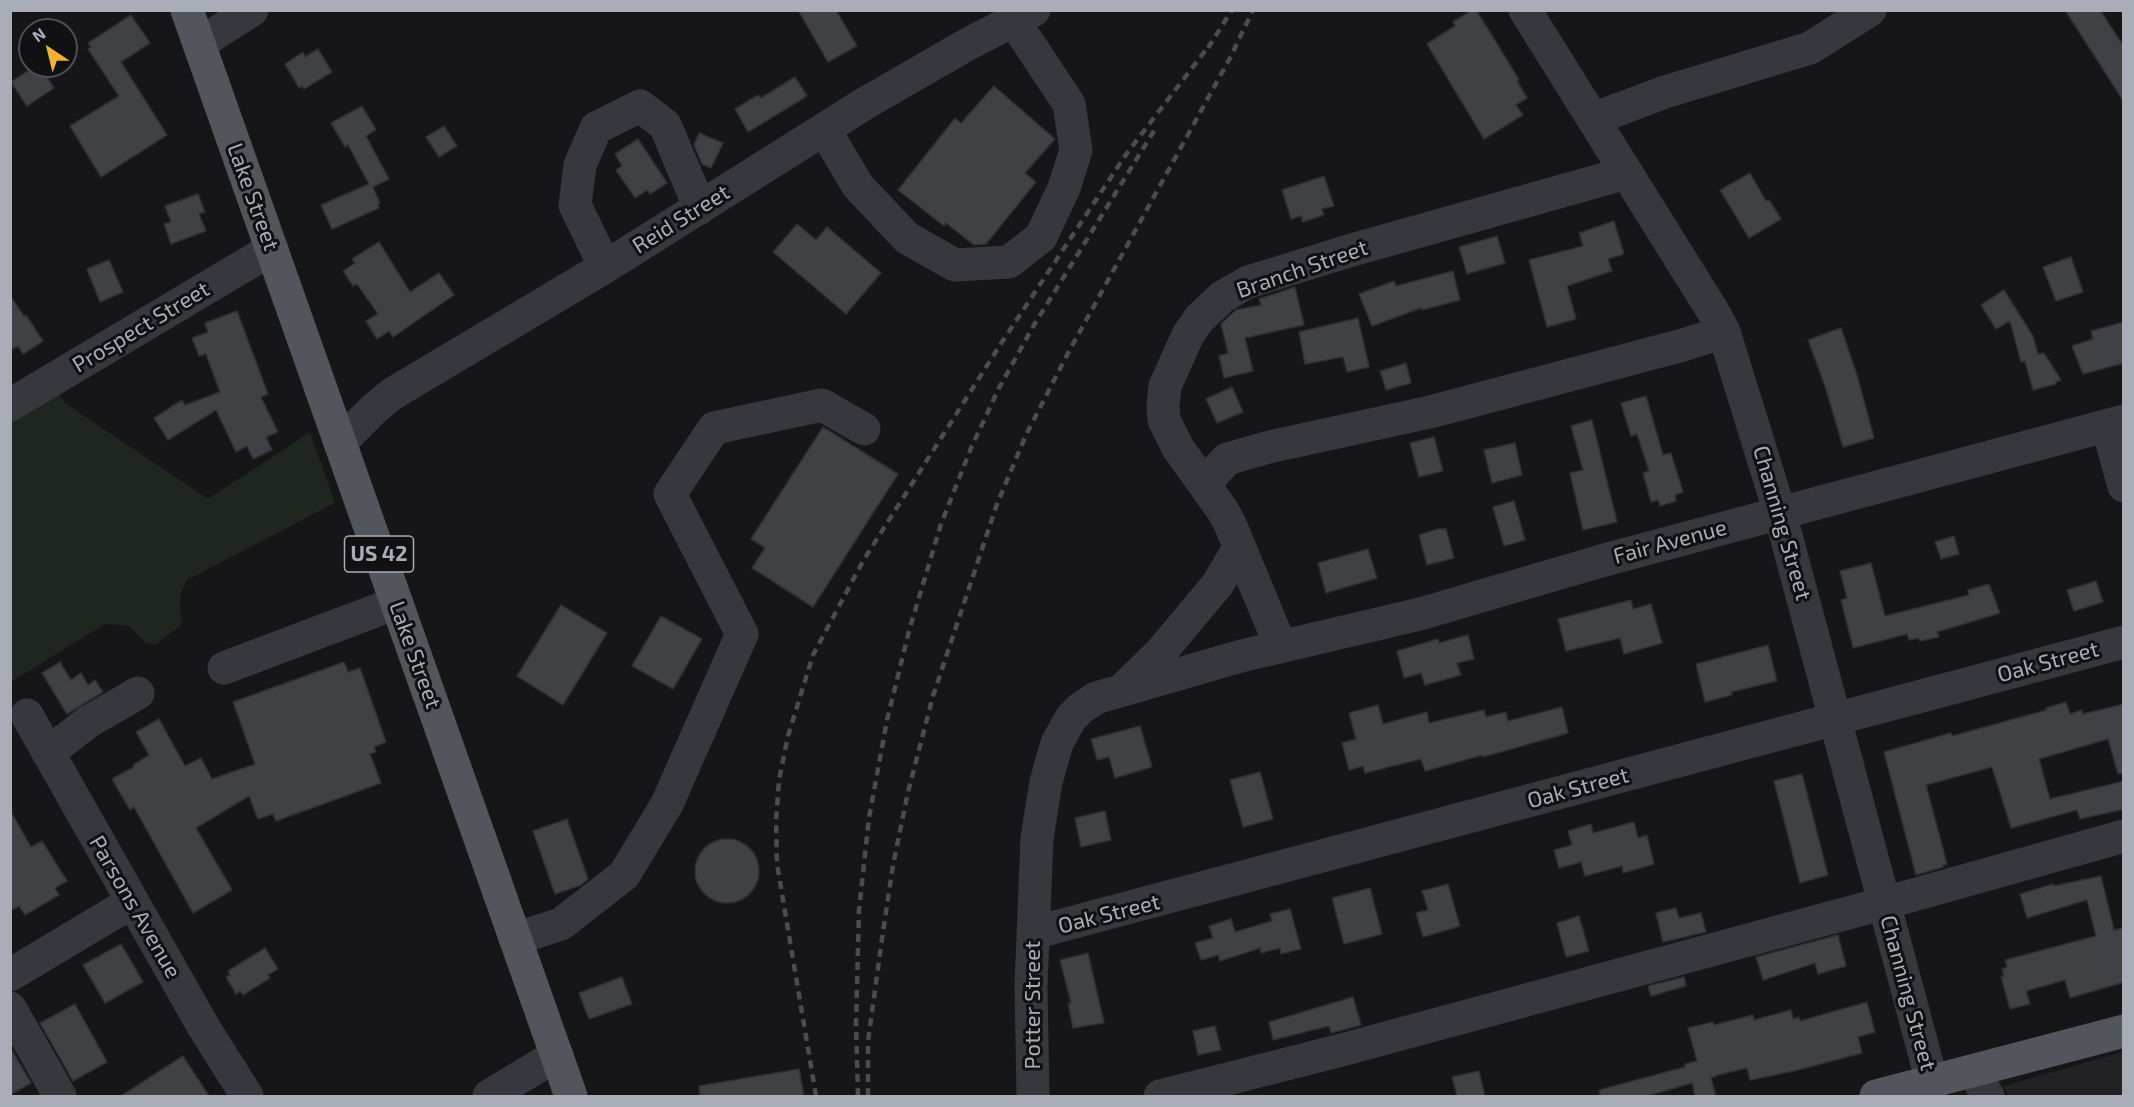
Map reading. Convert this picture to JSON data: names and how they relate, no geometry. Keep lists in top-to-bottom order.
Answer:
{
  "streets": {
    "main road": ["Lake Street", "US 42"],
    "street": [
      "Reid Street",
      "Branch Street",
      "Prospect Street",
      "Channing Street",
      "Fair Avenue",
      "Oak Street",
      "Parsons Avenue",
      "Potter Street"
    ]
  },
  "crossings": [
    ["Lake Street", "Reid Street"],
    ["Lake Street", "Prospect Street"],
    ["Branch Street", "Channing Street"],
    ["Branch Street", "Fair Avenue"],
    ["Channing Street", "Fair Avenue"],
    ["Channing Street", "Oak Street"],
    ["Fair Avenue", "Potter Street"],
    ["Oak Street", "Potter Street"]
  ],
  "north": "top left"
}
